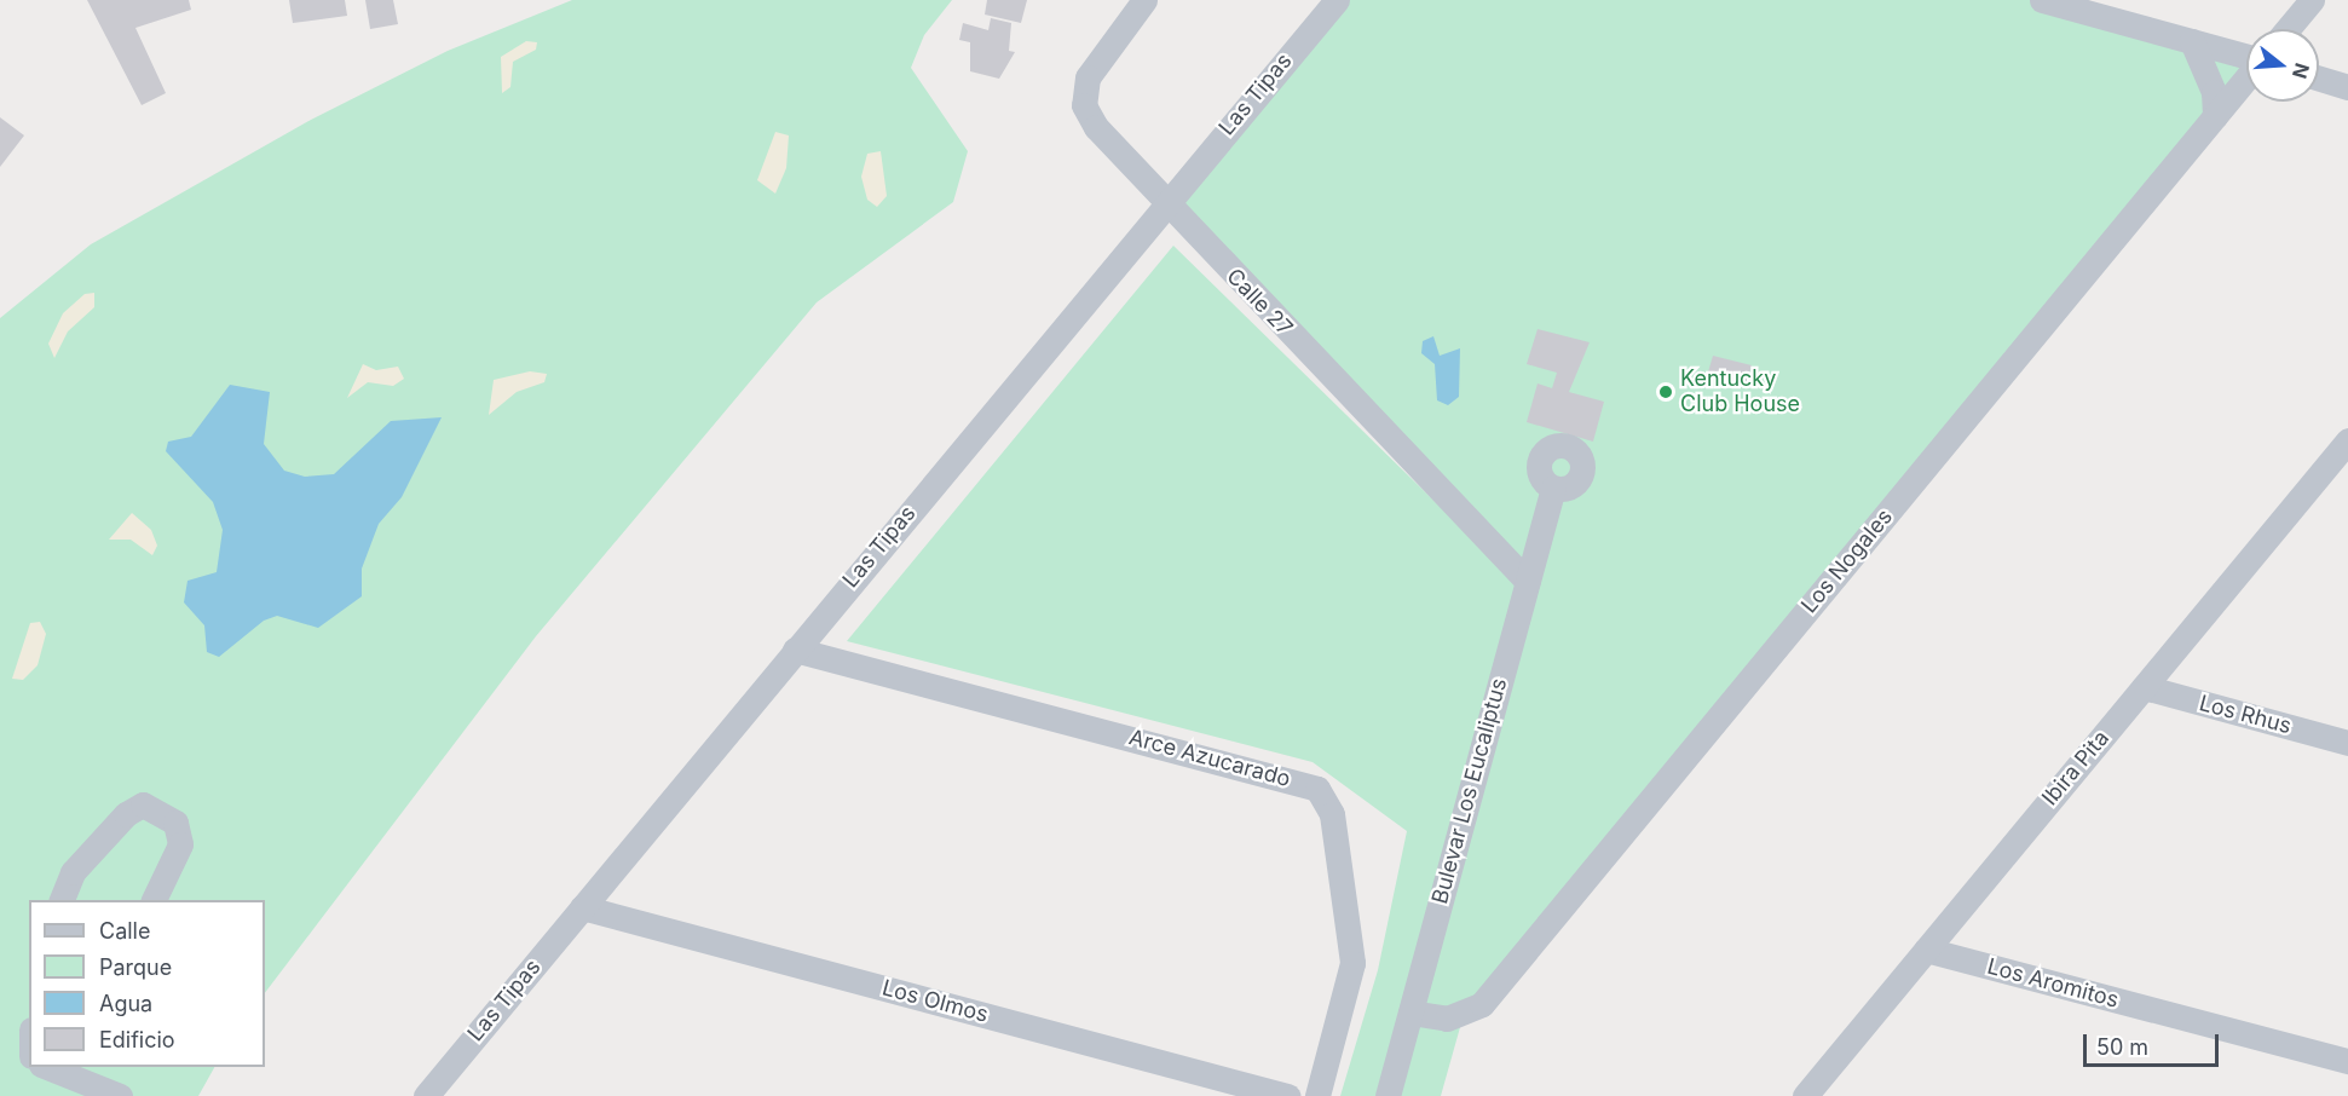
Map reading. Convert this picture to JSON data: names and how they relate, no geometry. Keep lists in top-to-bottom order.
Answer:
{
  "streets": {
    "street": [
      "Las Tipas",
      "Calle 27",
      "Los Nogales",
      "Los Rhus",
      "Arce Azucarado",
      "Ibira Pita",
      "Bulevar Los Eucaliptus",
      "Los Aromitos",
      "Los Olmos"
    ]
  },
  "crossings": [
    ["Las Tipas", "Calle 27"],
    ["Las Tipas", "Arce Azucarado"],
    ["Las Tipas", "Los Olmos"],
    ["Calle 27", "Bulevar Los Eucaliptus"],
    ["Los Nogales", "Bulevar Los Eucaliptus"],
    ["Los Rhus", "Ibira Pita"],
    ["Ibira Pita", "Los Aromitos"]
  ],
  "places": ["Kentucky Club House"],
  "legend": [
    "Calle",
    "Parque",
    "Agua",
    "Edificio"
  ],
  "scale_bar": "50 m",
  "north": "right"
}
